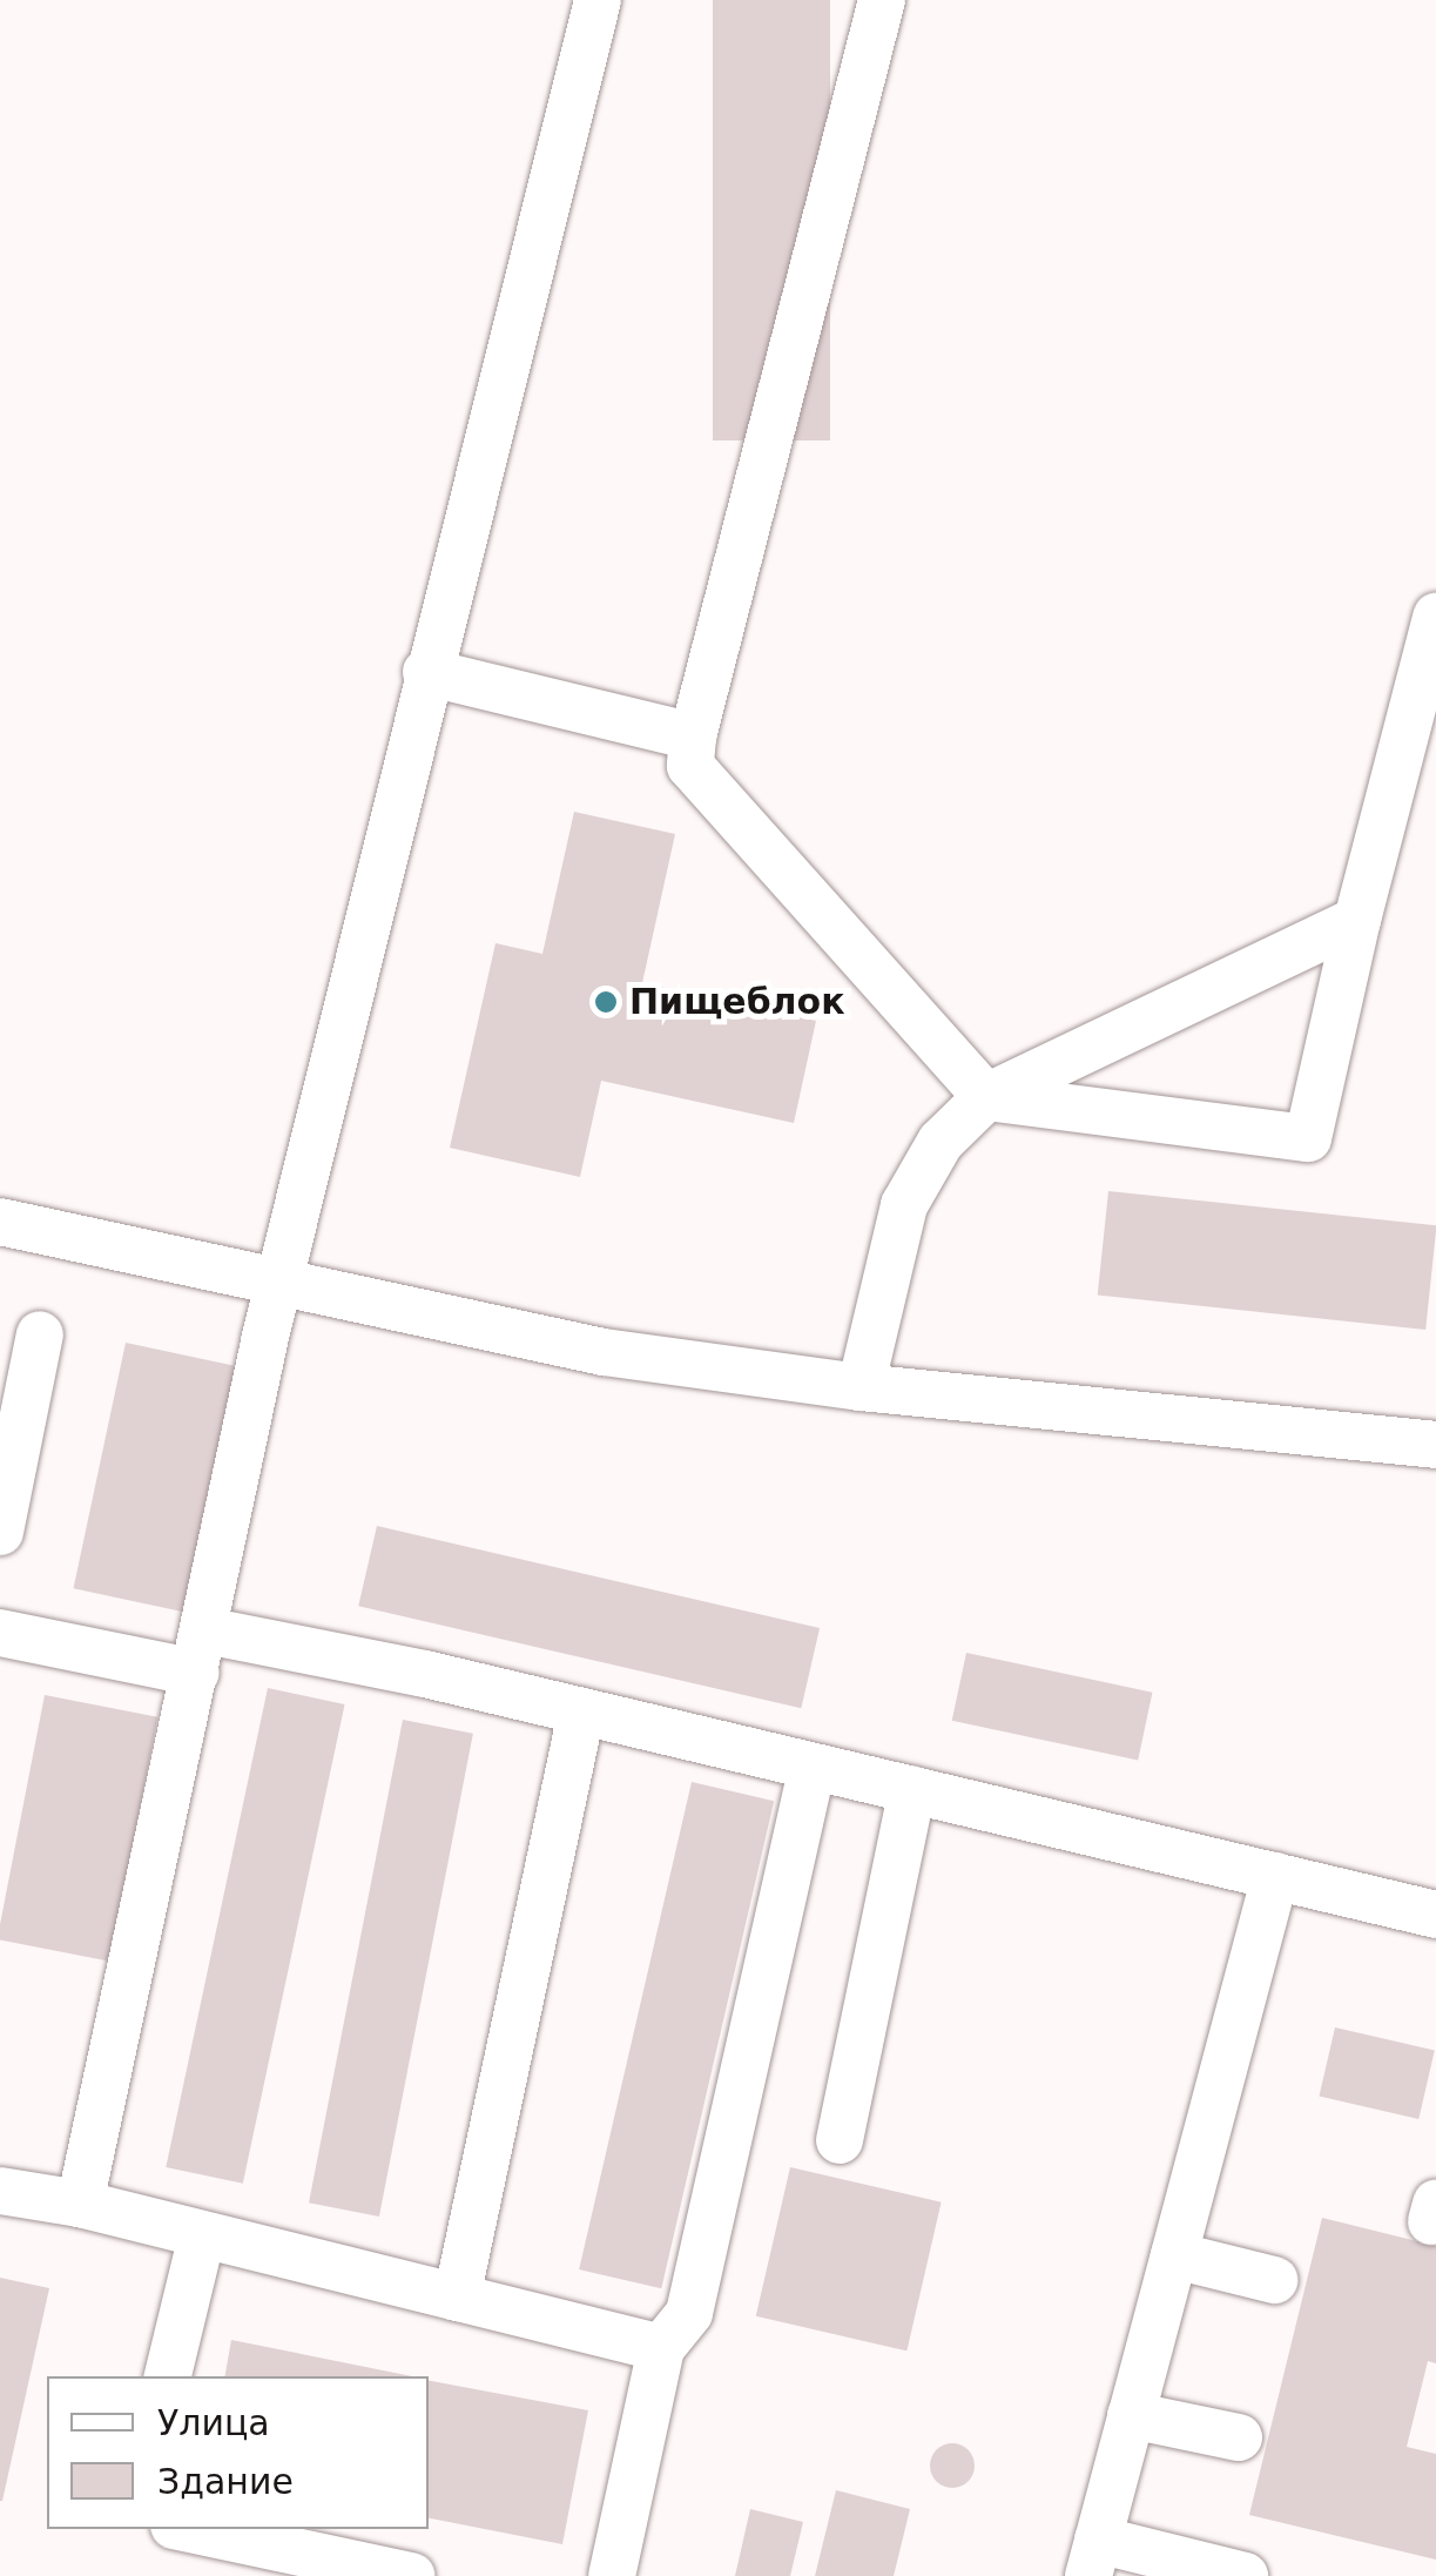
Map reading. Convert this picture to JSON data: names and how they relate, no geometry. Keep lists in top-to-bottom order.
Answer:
{
  "places": ["Пищеблок"],
  "legend": ["Улица", "Здание"]
}
